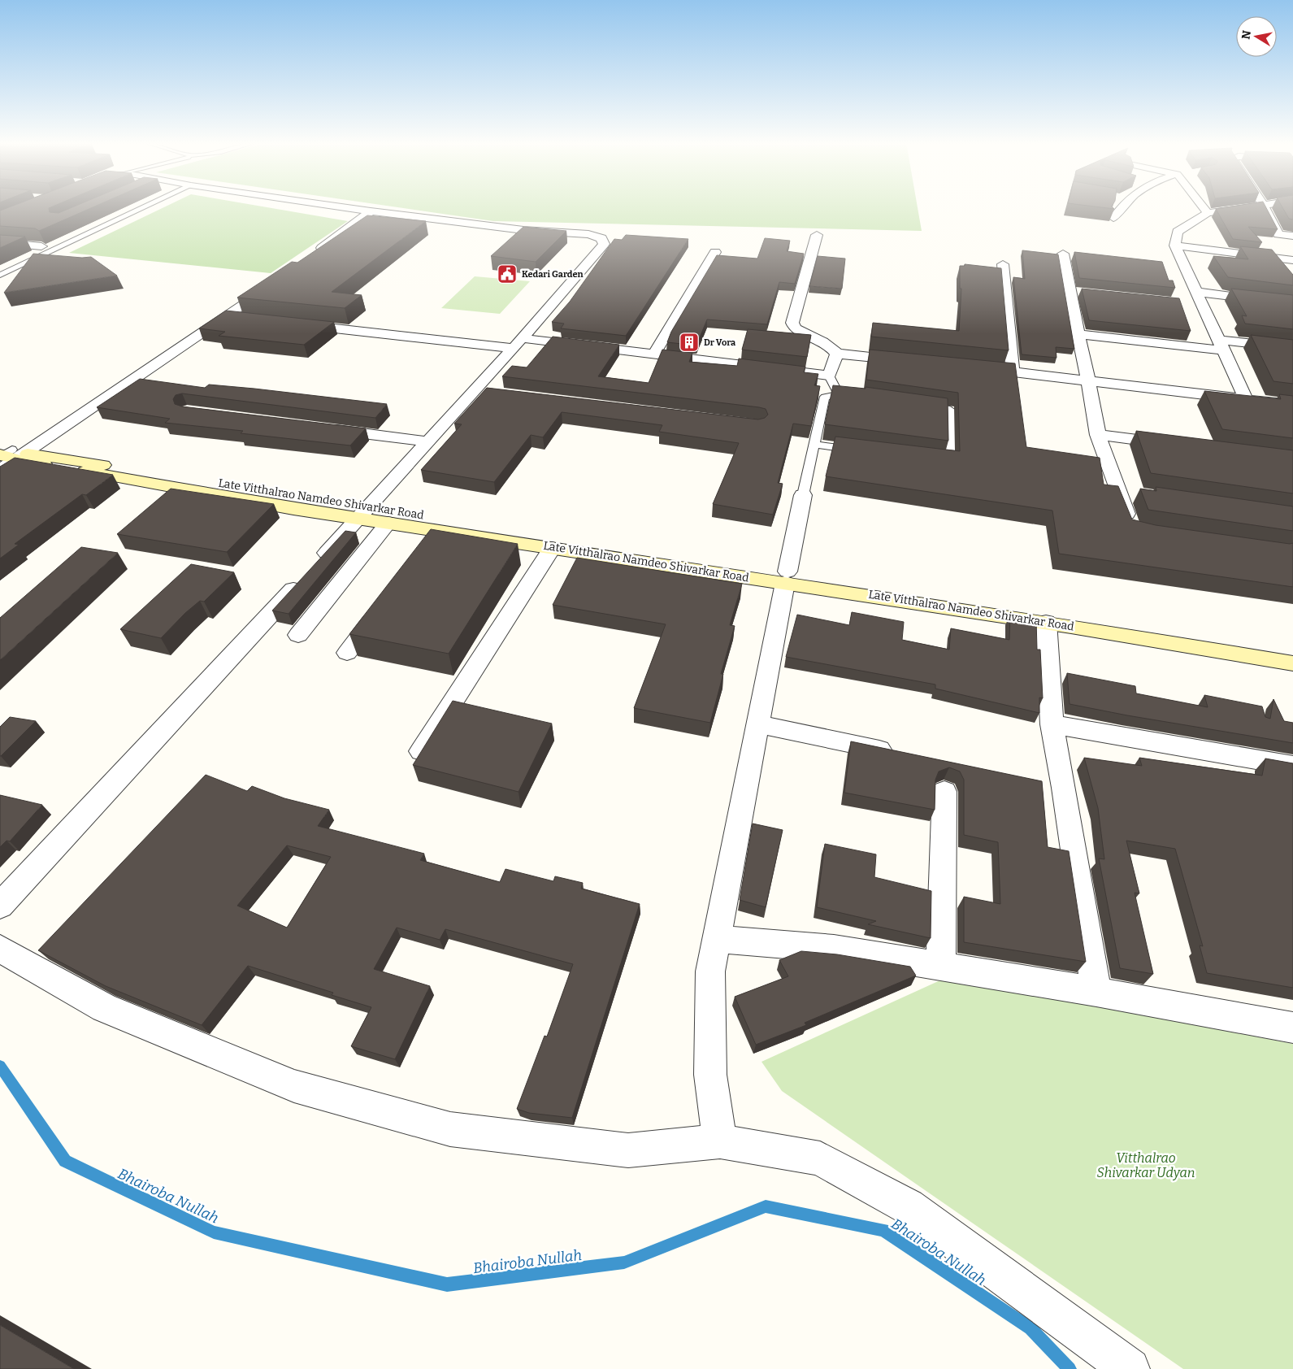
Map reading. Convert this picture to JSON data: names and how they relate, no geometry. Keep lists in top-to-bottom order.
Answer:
{
  "streets": {
    "main road": ["Late Vitthalrao Namdeo Shivarkar Road"]
  },
  "water": ["Bhairoba Nullah"],
  "parks": ["Vitthalrao Shivarkar Udyan"],
  "places": {
    "public building": ["Kedari Garden"],
    "building": ["Dr Vora"]
  },
  "north": "left"
}
